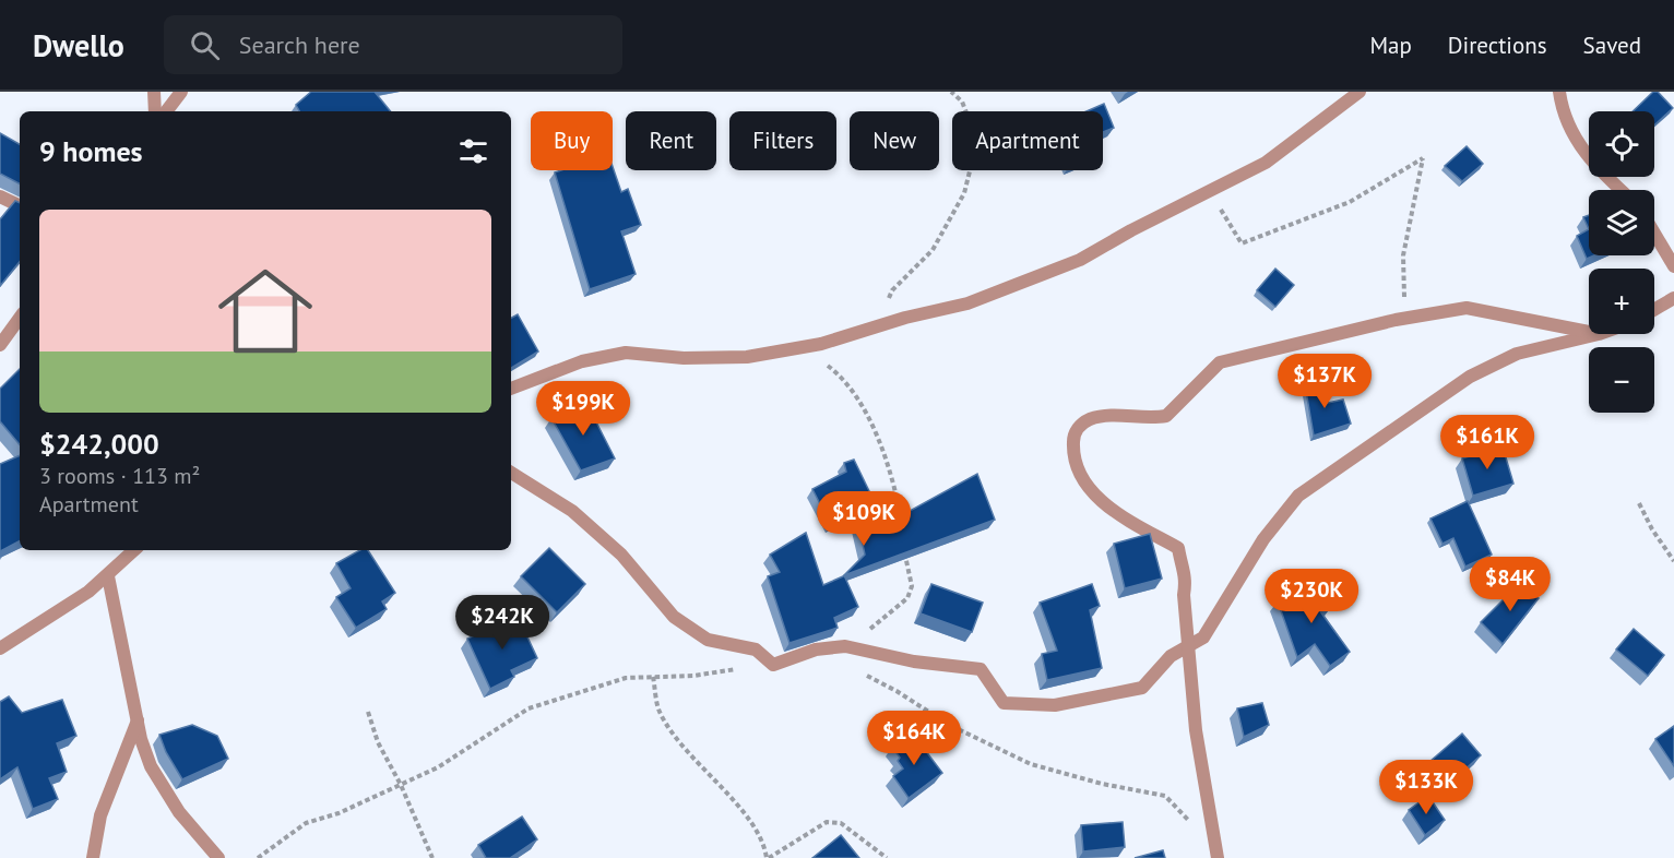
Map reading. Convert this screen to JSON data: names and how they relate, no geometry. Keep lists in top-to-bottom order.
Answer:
{
  "page": {
    "header": "Dwello",
    "search": "Search here",
    "nav": ["Map", "Directions", "Saved"],
    "map_buttons": ["+", "−"],
    "chip": [
      "Buy",
      "Rent",
      "Filters",
      "New",
      "Apartment"
    ],
    "heading": "9 homes",
    "list": [
      {
        "name": "$242,000",
        "note": "3 rooms · 113 m² · Apartment"
      }
    ],
    "price": [
      "$137K",
      "$199K",
      "$161K",
      "$109K",
      "$84K",
      "$230K",
      "$242K",
      "$164K",
      "$133K"
    ]
  }
}
